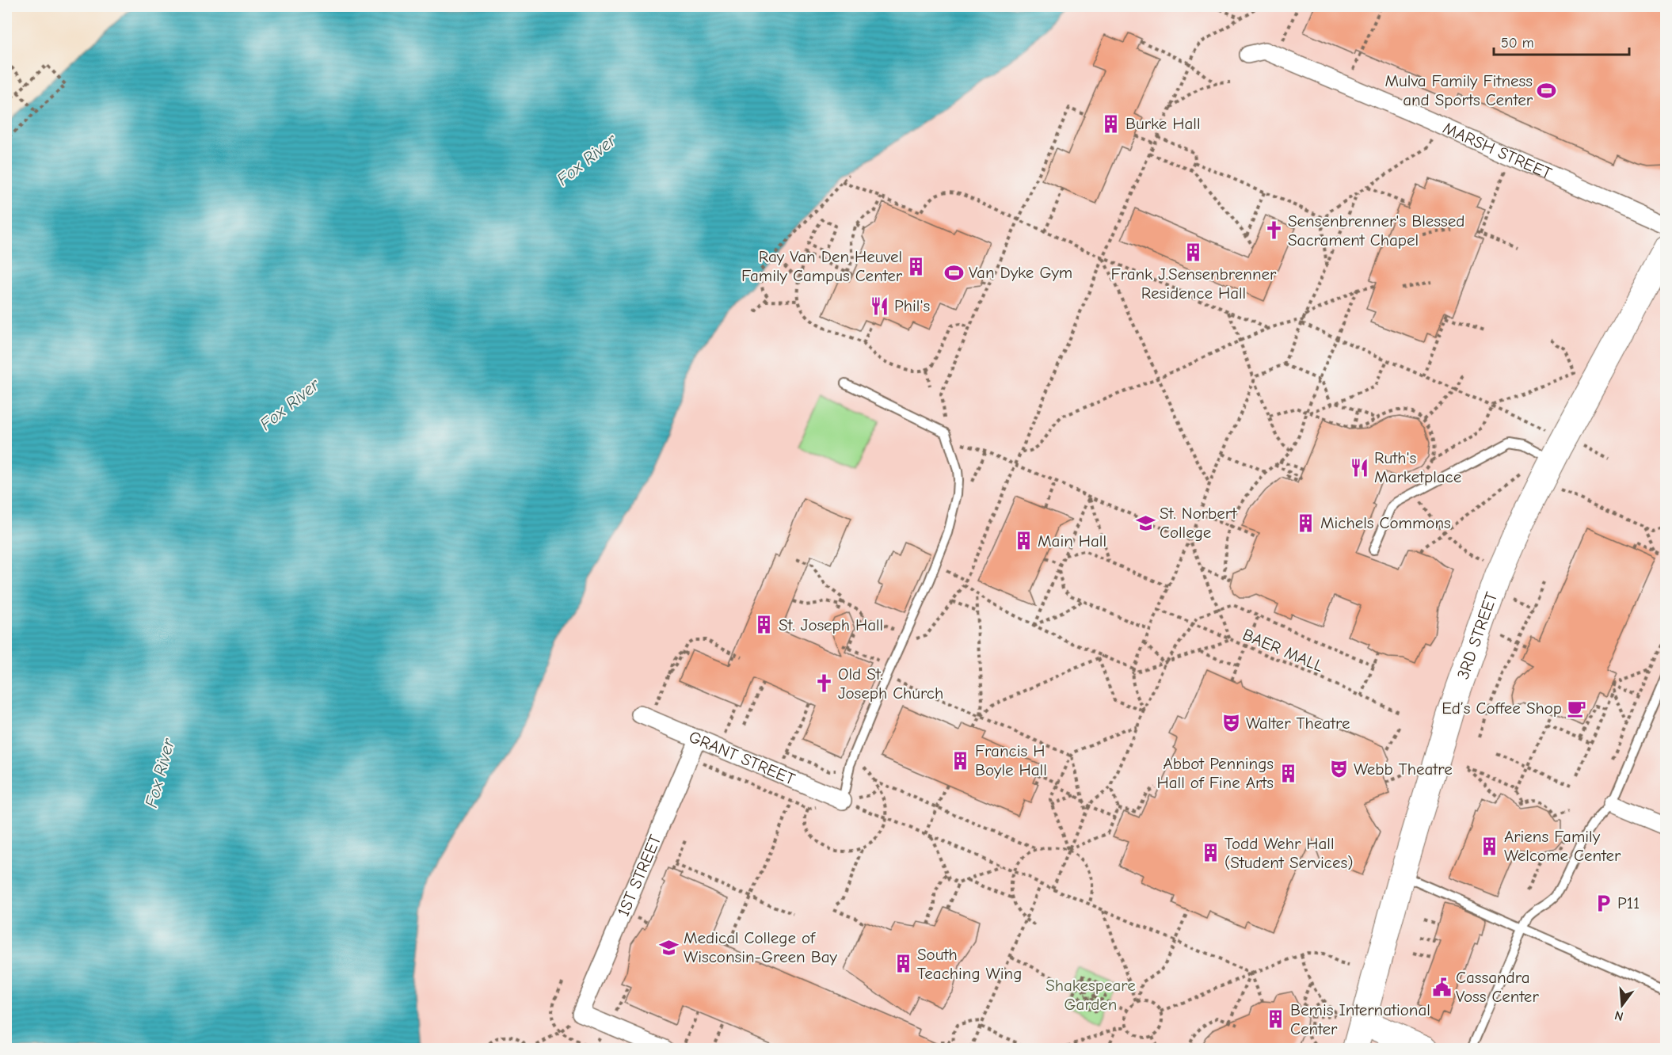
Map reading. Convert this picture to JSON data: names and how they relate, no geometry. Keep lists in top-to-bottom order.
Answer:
{
  "streets": {
    "main road": ["3RD STREET"],
    "street": ["MARSH STREET", "GRANT STREET", "1ST STREET"],
    "path": ["BAER MALL"]
  },
  "crossings": [
    ["GRANT STREET", "1ST STREET"]
  ],
  "water": ["Fox River"],
  "parks": ["Shakespeare Garden"],
  "places": {
    "sports": ["Mulva Family Fitness and Sports Center", "Van Dyke Gym"],
    "building": [
      "Burke Hall",
      "Frank J.Sensenbrenner Residence Hall",
      "Ray Van Den Heuvel Family Campus Center",
      "Michels Commons",
      "Main Hall",
      "St. Joseph Hall",
      "Francis H Boyle Hall",
      "Abbot Pennings Hall of Fine Arts",
      "Ariens Family Welcome Center",
      "Todd Wehr Hall (Student Services)",
      "South Teaching Wing",
      "Bemis International Center"
    ],
    "church": ["Sensenbrenner's Blessed Sacrament Chapel", "Old St. Joseph Church"],
    "restaurant": ["Phil's", "Ruth's Marketplace"],
    "school or university": ["St. Norbert College", "Medical College of Wisconsin-Green Bay"],
    "cafe": ["Ed’s Coffee Shop"],
    "theatre": ["Walter Theatre", "Webb Theatre"],
    "parking": ["P11"],
    "public building": ["Cassandra Voss Center"]
  },
  "scale_bar": "50 m",
  "north": "bottom"
}
